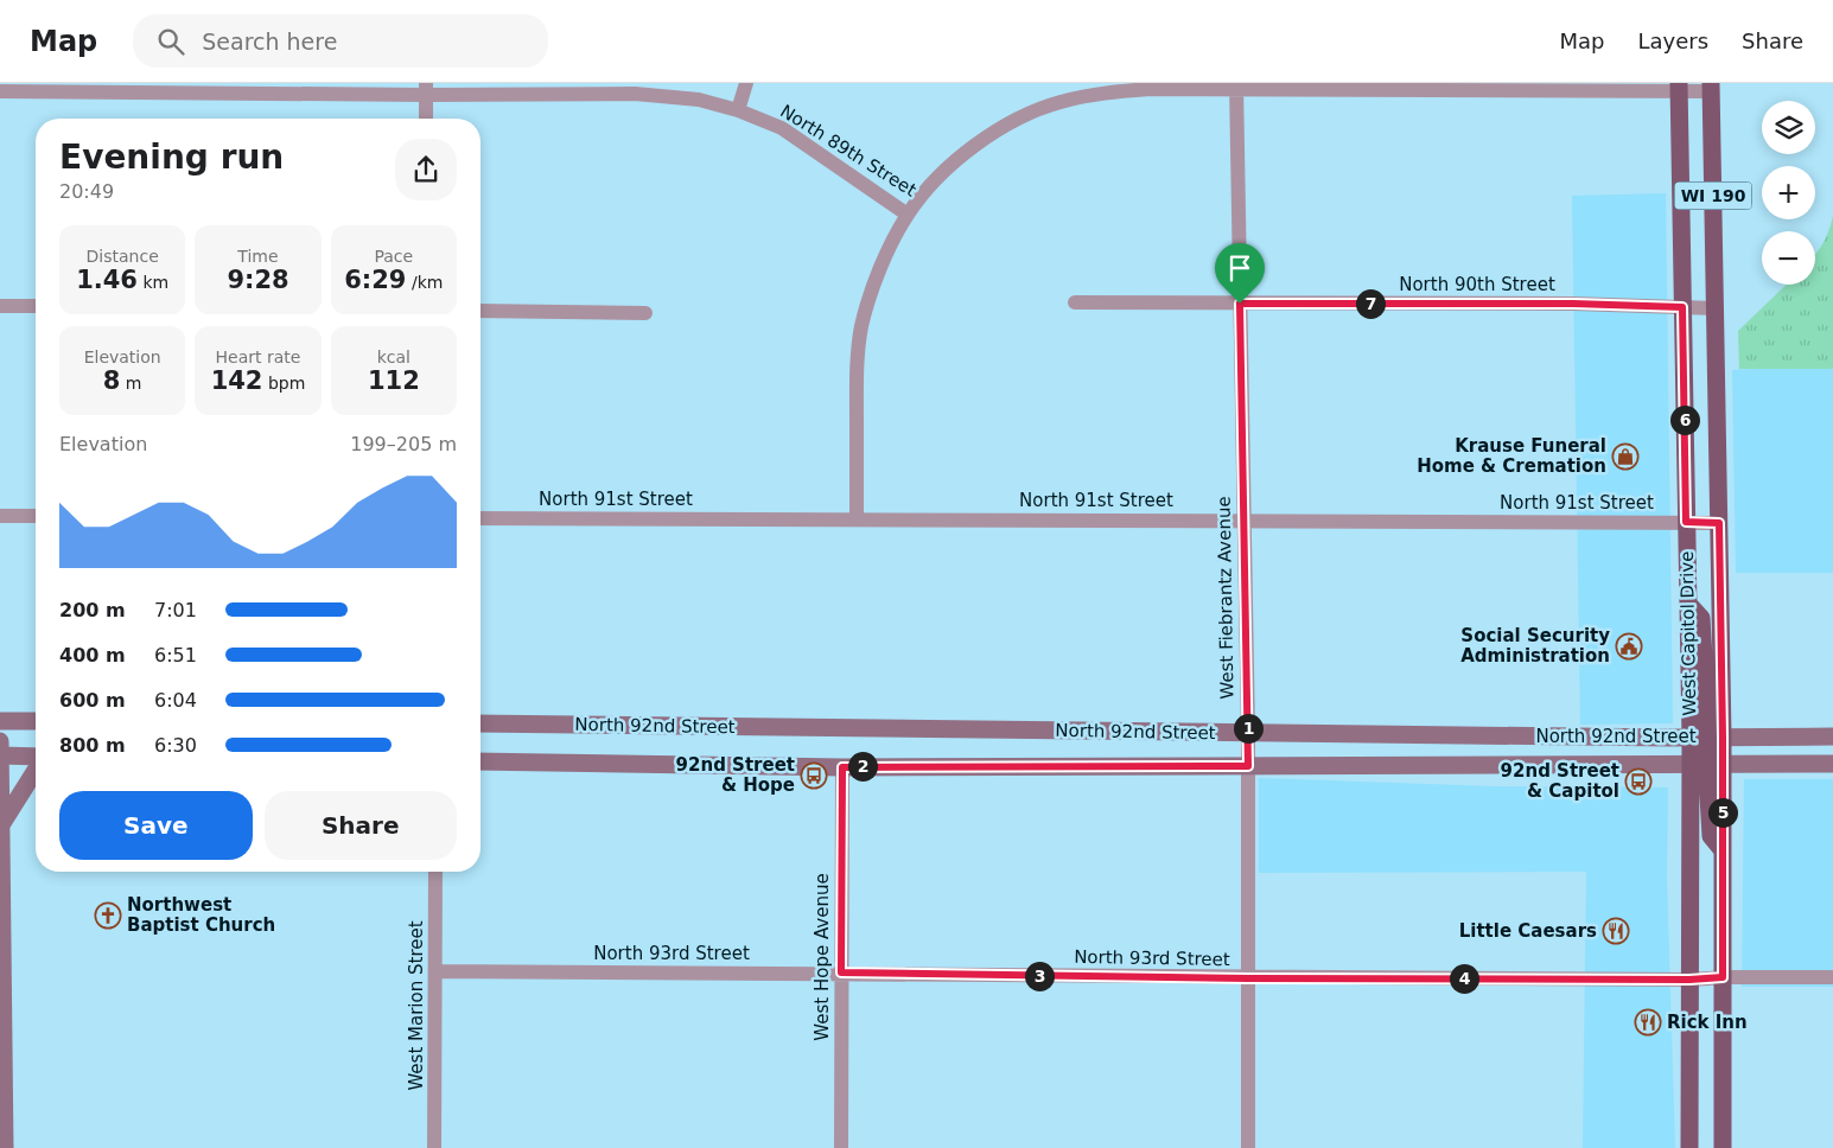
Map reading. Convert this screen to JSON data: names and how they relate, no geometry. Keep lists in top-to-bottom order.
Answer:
{
  "streets": {
    "main road": ["WI 190", "West Capitol Drive", "North 92nd Street"],
    "street": [
      "North 89th Street",
      "North 90th Street",
      "North 91st Street",
      "West Fiebrantz Avenue",
      "North 93rd Street",
      "West Hope Avenue",
      "West Marion Street"
    ]
  },
  "crossings": [
    ["North 89th Street", "West Fiebrantz Avenue"],
    ["North 89th Street", "West Capitol Drive"],
    ["North 90th Street", "West Fiebrantz Avenue"],
    ["North 90th Street", "West Capitol Drive"],
    ["North 91st Street", "West Fiebrantz Avenue"],
    ["North 91st Street", "West Capitol Drive"],
    ["West Fiebrantz Avenue", "North 92nd Street"],
    ["West Fiebrantz Avenue", "North 93rd Street"],
    ["West Capitol Drive", "North 92nd Street"],
    ["West Capitol Drive", "North 93rd Street"],
    ["North 92nd Street", "West Hope Avenue"],
    ["North 93rd Street", "West Hope Avenue"],
    ["North 93rd Street", "West Marion Street"]
  ],
  "places": {
    "shop": ["Krause Funeral Home & Cremation"],
    "public building": ["Social Security Administration"],
    "bus stop": ["92nd Street & Hope", "92nd Street & Capitol"],
    "church": ["Northwest Baptist Church"],
    "restaurant": ["Little Caesars", "Rick Inn"]
  },
  "page": {
    "header": "Map",
    "search": "Search here",
    "nav": ["Map", "Layers", "Share"],
    "map_buttons": ["+", "−"],
    "heading": ["Evening run", "20:49"],
    "stats": [
      ["Distance", "1.46 km"],
      ["Time", "9:28"],
      ["Pace", "6:29 /km"],
      ["Elevation", "8 m"],
      ["Heart rate", "142 bpm"],
      ["kcal", "112"]
    ],
    "pins": [
      "7",
      "6",
      "1",
      "2",
      "5",
      "3",
      "4"
    ],
    "chart": ["Elevation", "199–205 m"],
    "list": [
      {
        "name": "200 m",
        "note": "7:01"
      },
      {
        "name": "400 m",
        "note": "6:51"
      },
      {
        "name": "600 m",
        "note": "6:04"
      },
      {
        "name": "800 m",
        "note": "6:30"
      }
    ],
    "buttons": ["Save", "Share"]
  }
}
